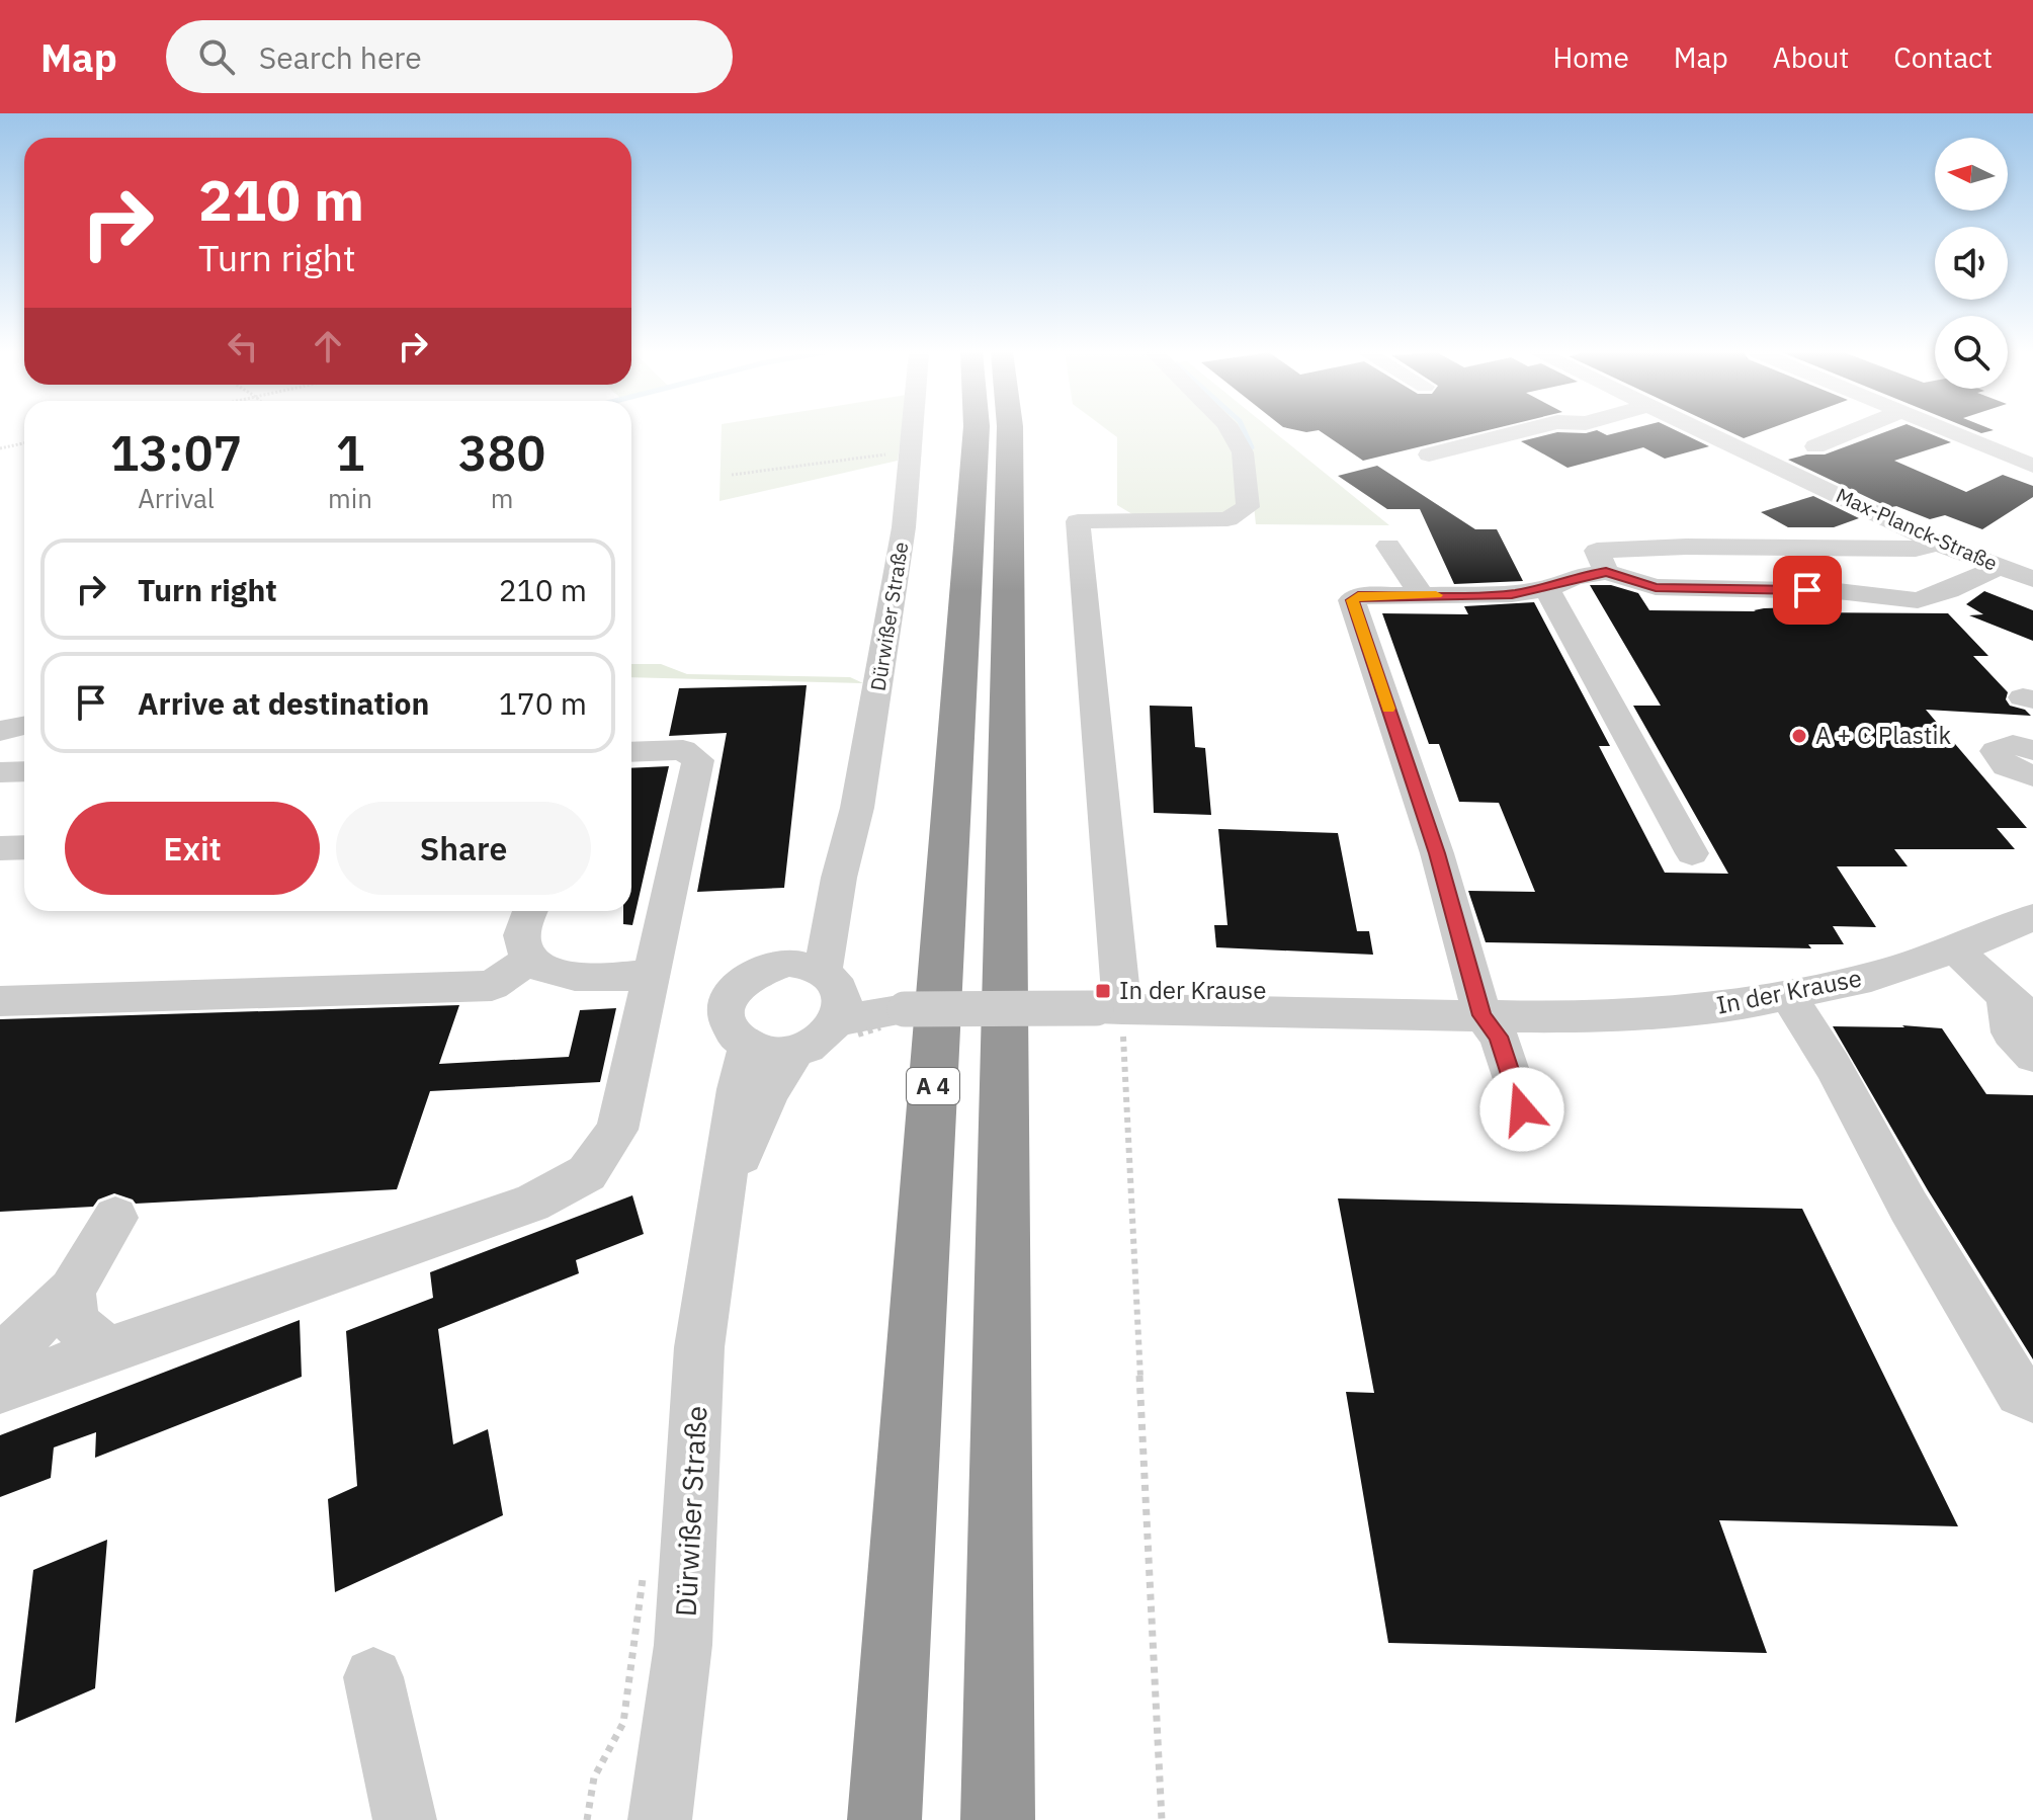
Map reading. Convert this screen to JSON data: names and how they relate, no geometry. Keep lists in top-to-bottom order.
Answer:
{
  "streets": {
    "highway": ["A 4"],
    "street": ["Max-Planck-Straße", "Dürwißer Straße", "In der Krause"]
  },
  "crossings": [
    ["Dürwißer Straße", "In der Krause"]
  ],
  "places": {
    "other": ["A + C Plastik"],
    "transit": ["In der Krause"]
  },
  "north": "left",
  "page": {
    "header": "Map",
    "search": "Search here",
    "nav": [
      "Home",
      "Map",
      "About",
      "Contact"
    ],
    "turn": ["210 m", "Turn right"],
    "eta": [
      "13:07",
      "Arrival",
      "1",
      "min",
      "380",
      "m"
    ],
    "list": [
      {
        "name": "Turn right",
        "value": "210 m"
      },
      {
        "name": "Arrive at destination",
        "value": "170 m"
      }
    ],
    "buttons": ["Exit", "Share"]
  }
}
